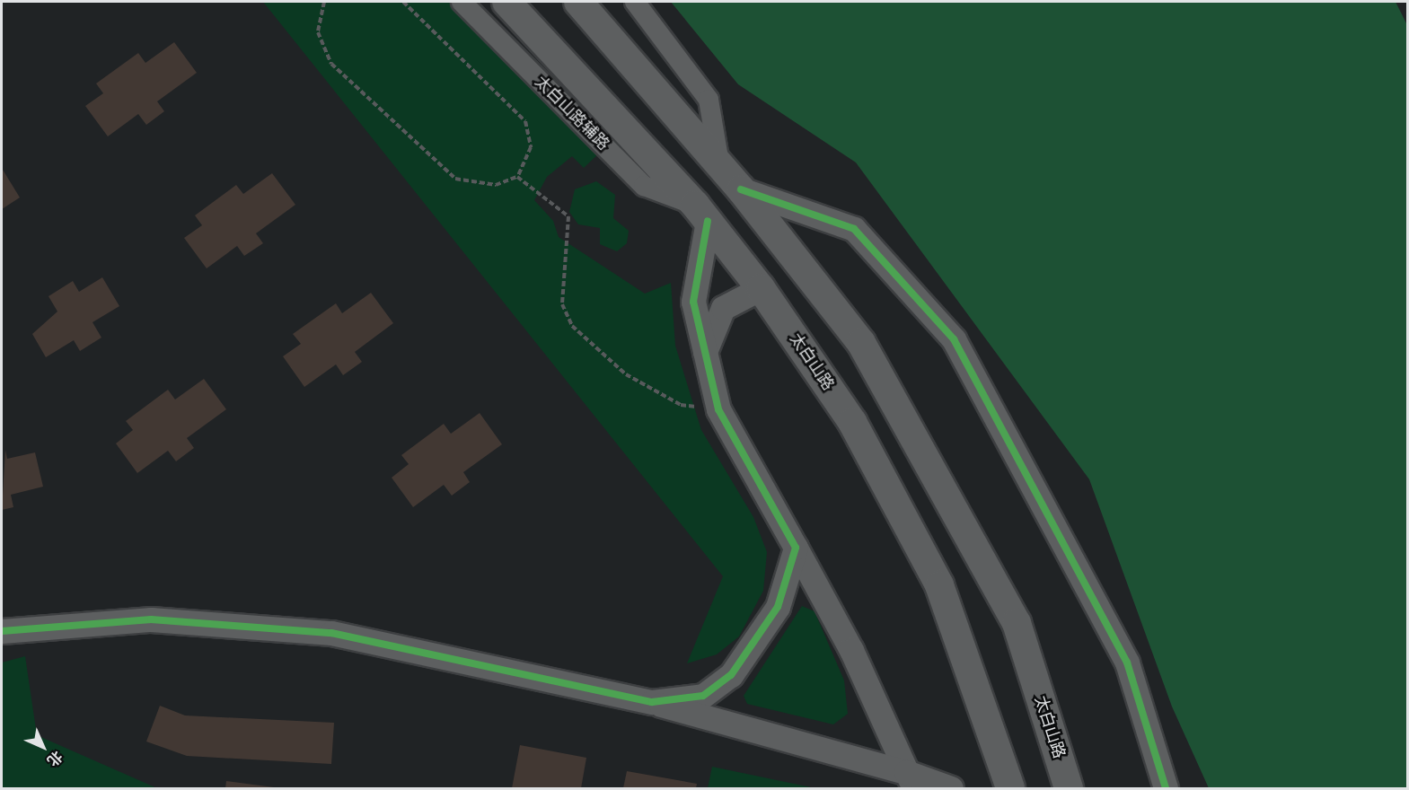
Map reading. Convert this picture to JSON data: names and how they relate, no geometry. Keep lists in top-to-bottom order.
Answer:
{
  "streets": {
    "main road": ["太白山路"],
    "street": ["太白山路辅路"]
  },
  "crossings": [
    ["太白山路辅路", "太白山路"]
  ],
  "north": "bottom right"
}
